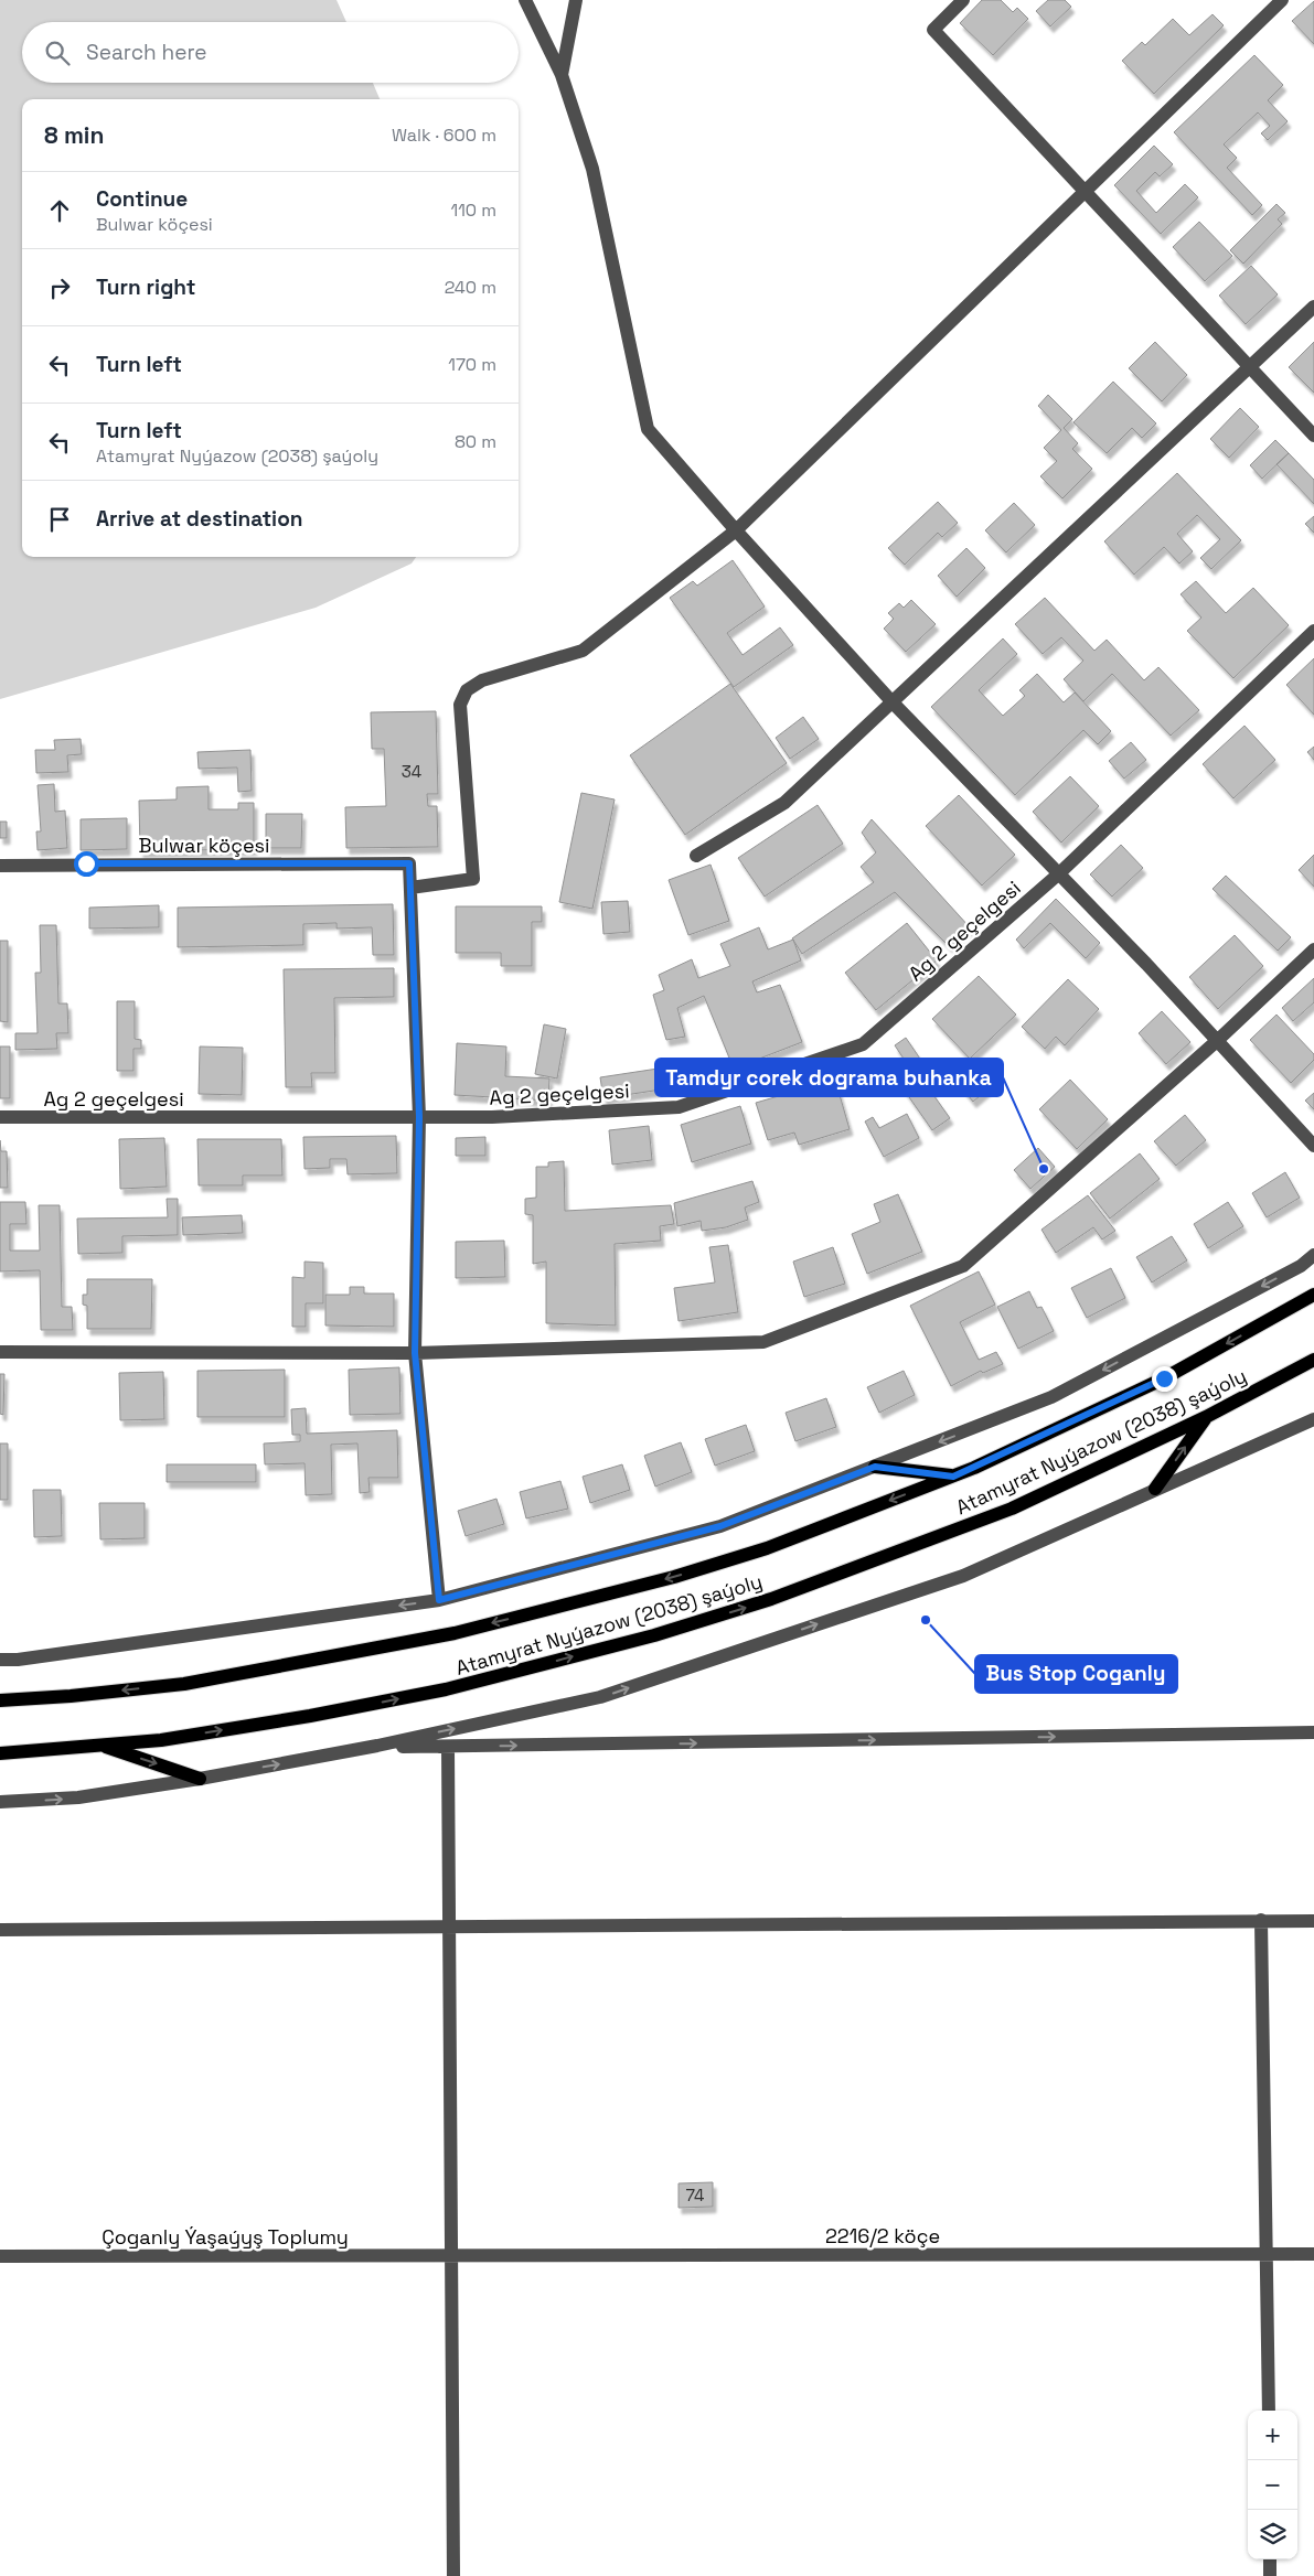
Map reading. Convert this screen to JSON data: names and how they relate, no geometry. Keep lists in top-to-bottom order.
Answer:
{
  "streets": {
    "main road": ["Atamyrat Nyýazow (2038) şaýoly"],
    "street": [
      "Bulwar köçesi",
      "Ag 2 geçelgesi",
      "2216/2 köçe",
      "Çoganly Ýaşaýyş Toplumy"
    ]
  },
  "crossings": [
    ["2216/2 köçe", "Çoganly Ýaşaýyş Toplumy"]
  ],
  "places": ["Tamdyr corek dograma buhanka", "Bus Stop Coganly"],
  "house_numbers": ["34", "74"],
  "page": {
    "search": "Search here",
    "heading": ["8 min", "Walk · 600 m"],
    "list": [
      ["Continue", "Bulwar köçesi", "110 m"],
      ["Turn right", "240 m"],
      ["Turn left", "170 m"],
      ["Turn left", "Atamyrat Nyýazow (2038) şaýoly", "80 m"],
      "Arrive at destination"
    ],
    "map_buttons": ["+", "−"]
  }
}
